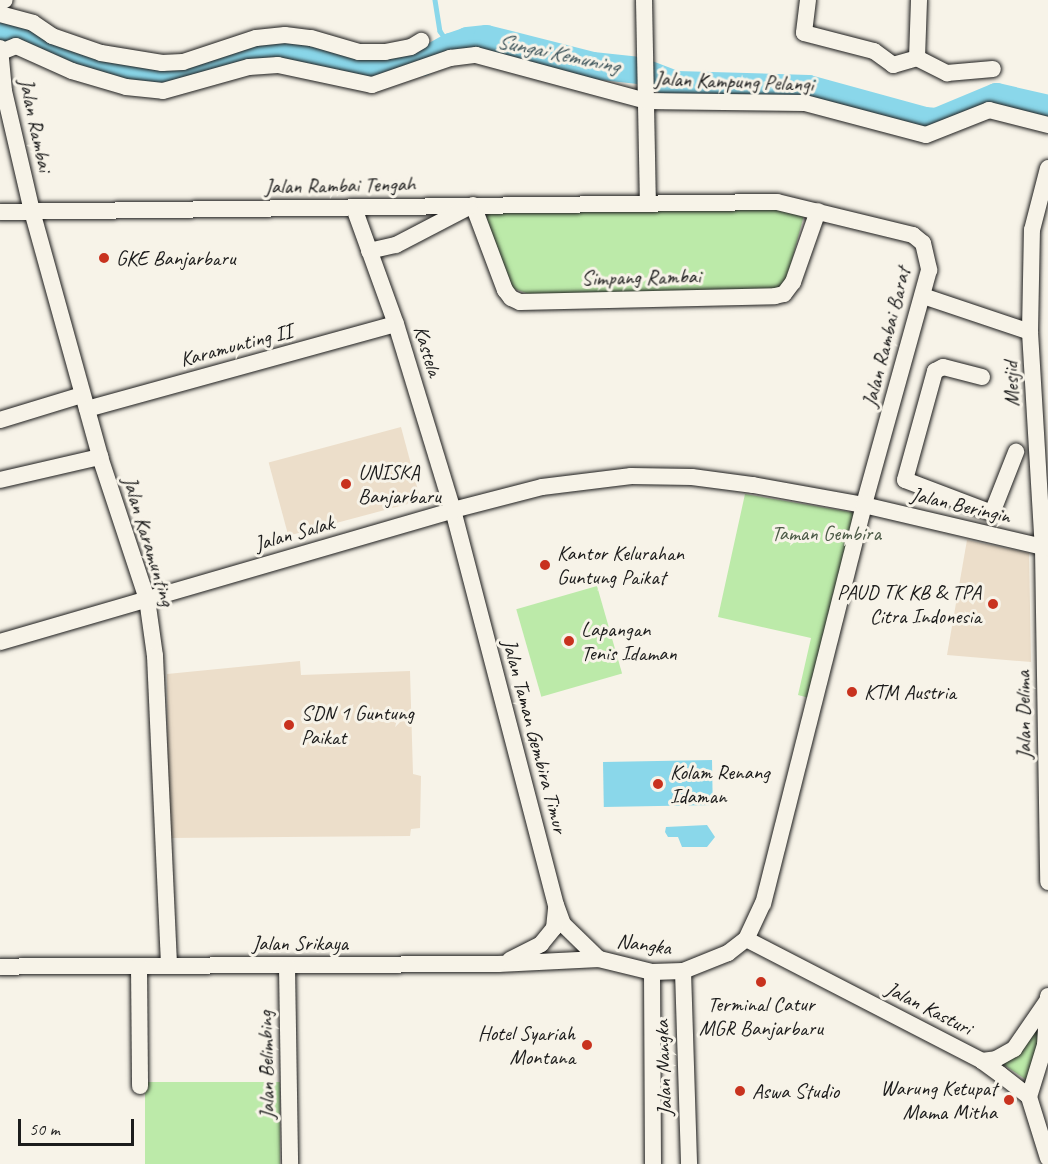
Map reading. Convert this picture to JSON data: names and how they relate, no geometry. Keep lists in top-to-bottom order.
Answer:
{
  "streets": {
    "street": [
      "Jalan Kampung Pelangi",
      "Jalan Rambai",
      "Jalan Rambai Tengah",
      "Simpang Rambai",
      "Jalan Rambai Barat",
      "Karamunting II",
      "Kastela",
      "Mesjid",
      "Jalan Beringin",
      "Jalan Salak",
      "Jalan Karamunting",
      "Jalan Delima",
      "Jalan Taman Gembira Timur",
      "Jalan Srikaya",
      "Nangka",
      "Jalan Kasturi",
      "Jalan Belimbing",
      "Jalan Nangka"
    ]
  },
  "crossings": [
    ["Jalan Kampung Pelangi", "Jalan Rambai"],
    ["Jalan Rambai", "Jalan Rambai Tengah"],
    ["Jalan Rambai", "Jalan Karamunting"],
    ["Jalan Rambai Tengah", "Simpang Rambai"],
    ["Jalan Rambai Tengah", "Jalan Rambai Barat"],
    ["Jalan Rambai Tengah", "Kastela"],
    ["Jalan Rambai Tengah", "Jalan Karamunting"],
    ["Simpang Rambai", "Jalan Rambai Barat"],
    ["Jalan Rambai Barat", "Mesjid"],
    ["Jalan Rambai Barat", "Jalan Beringin"],
    ["Jalan Rambai Barat", "Nangka"],
    ["Jalan Rambai Barat", "Jalan Kasturi"],
    ["Karamunting II", "Kastela"],
    ["Karamunting II", "Jalan Karamunting"],
    ["Kastela", "Jalan Beringin"],
    ["Kastela", "Jalan Salak"],
    ["Kastela", "Jalan Taman Gembira Timur"],
    ["Mesjid", "Jalan Beringin"],
    ["Mesjid", "Jalan Delima"],
    ["Jalan Beringin", "Jalan Salak"],
    ["Jalan Beringin", "Jalan Delima"],
    ["Jalan Beringin", "Jalan Taman Gembira Timur"],
    ["Jalan Salak", "Jalan Karamunting"],
    ["Jalan Salak", "Jalan Taman Gembira Timur"],
    ["Jalan Karamunting", "Jalan Srikaya"],
    ["Jalan Taman Gembira Timur", "Jalan Srikaya"],
    ["Jalan Taman Gembira Timur", "Nangka"],
    ["Jalan Srikaya", "Nangka"],
    ["Jalan Srikaya", "Jalan Belimbing"],
    ["Nangka", "Jalan Kasturi"],
    ["Nangka", "Jalan Nangka"]
  ],
  "water": ["Sungai Kemuning"],
  "parks": ["Taman Gembira"],
  "places": [
    "GKE Banjarbaru",
    "UNISKA Banjarbaru",
    "Kantor Kelurahan Guntung Paikat",
    "PAUD TK KB & TPA Citra Indonesia",
    "Lapangan Tenis Idaman",
    "KTM Austria",
    "SDN 1 Guntung Paikat",
    "Kolam Renang Idaman",
    "Terminal Catur MGR Banjarbaru",
    "Hotel Syariah Montana",
    "Aswa Studio",
    "Warung Ketupat Mama Mitha"
  ],
  "scale_bar": "50 m"
}
